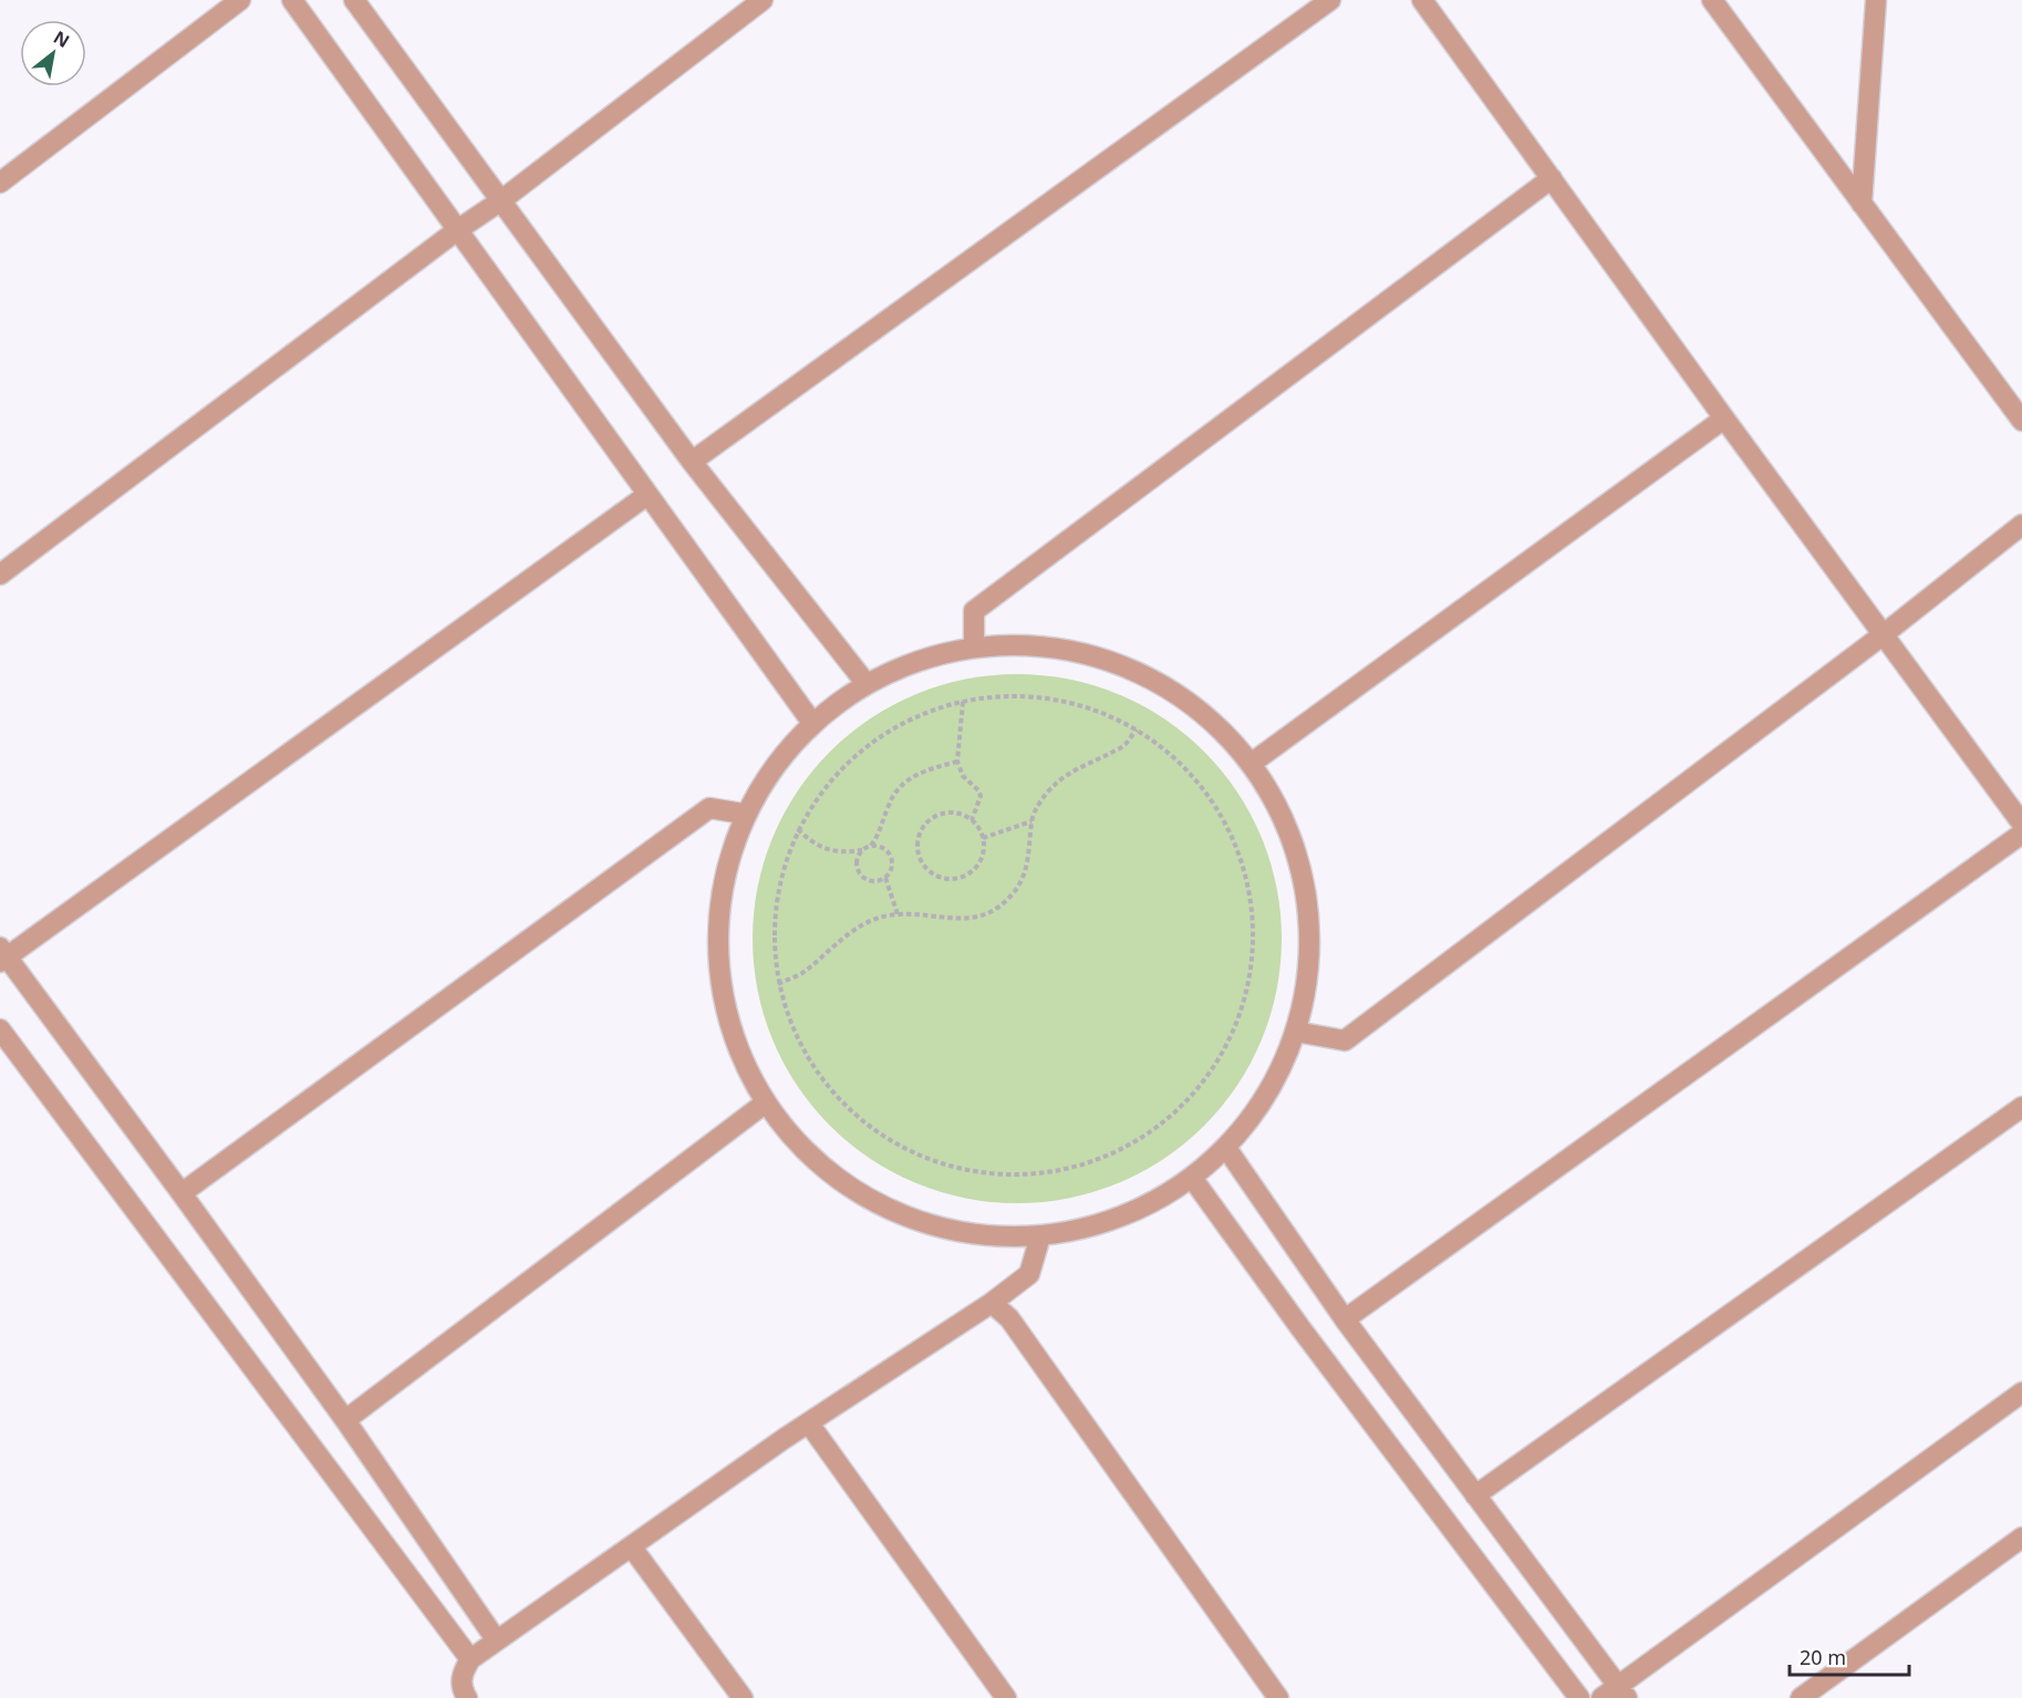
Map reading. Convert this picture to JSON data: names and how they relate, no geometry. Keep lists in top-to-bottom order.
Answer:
{
  "scale_bar": "20 m",
  "north": "top right"
}
